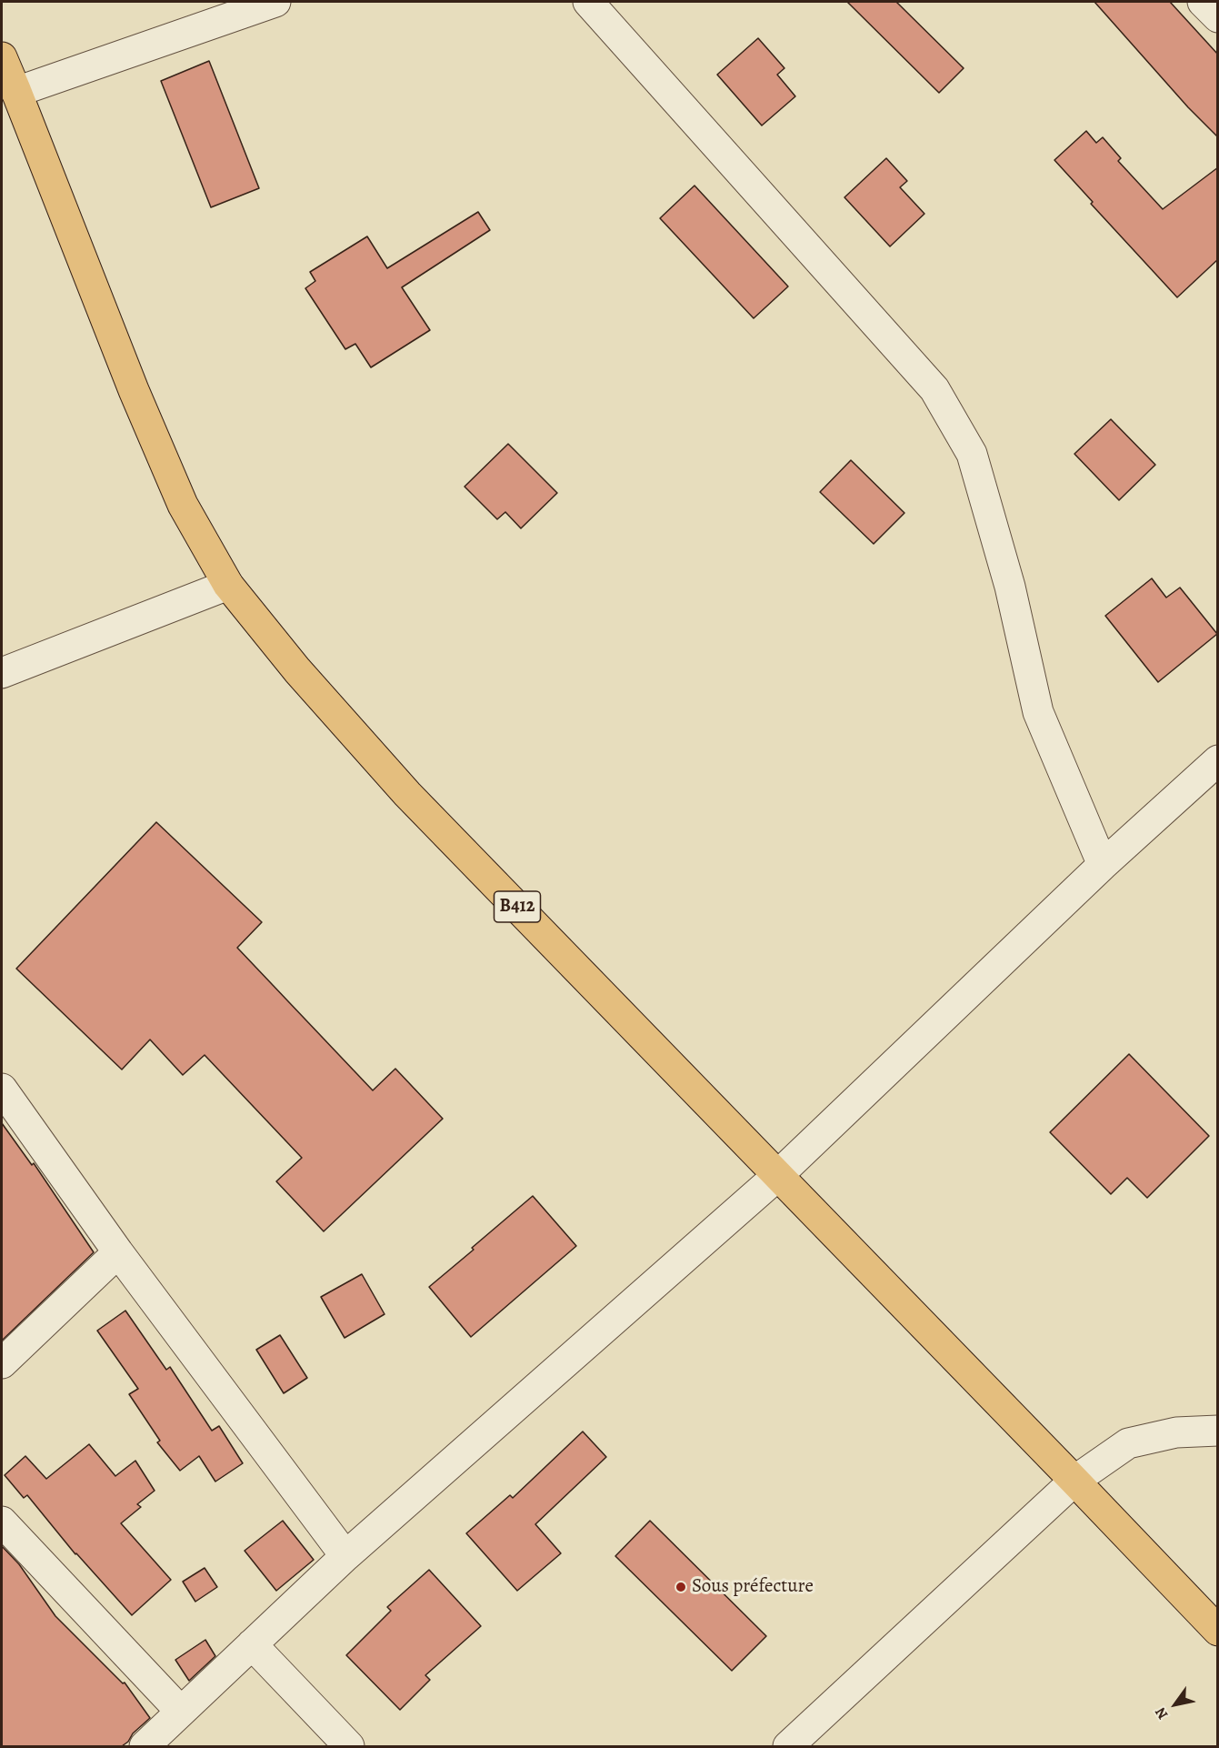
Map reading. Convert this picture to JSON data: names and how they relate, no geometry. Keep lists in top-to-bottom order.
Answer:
{
  "streets": {
    "main road": ["B412"]
  },
  "places": ["Sous préfecture"],
  "north": "bottom left"
}
